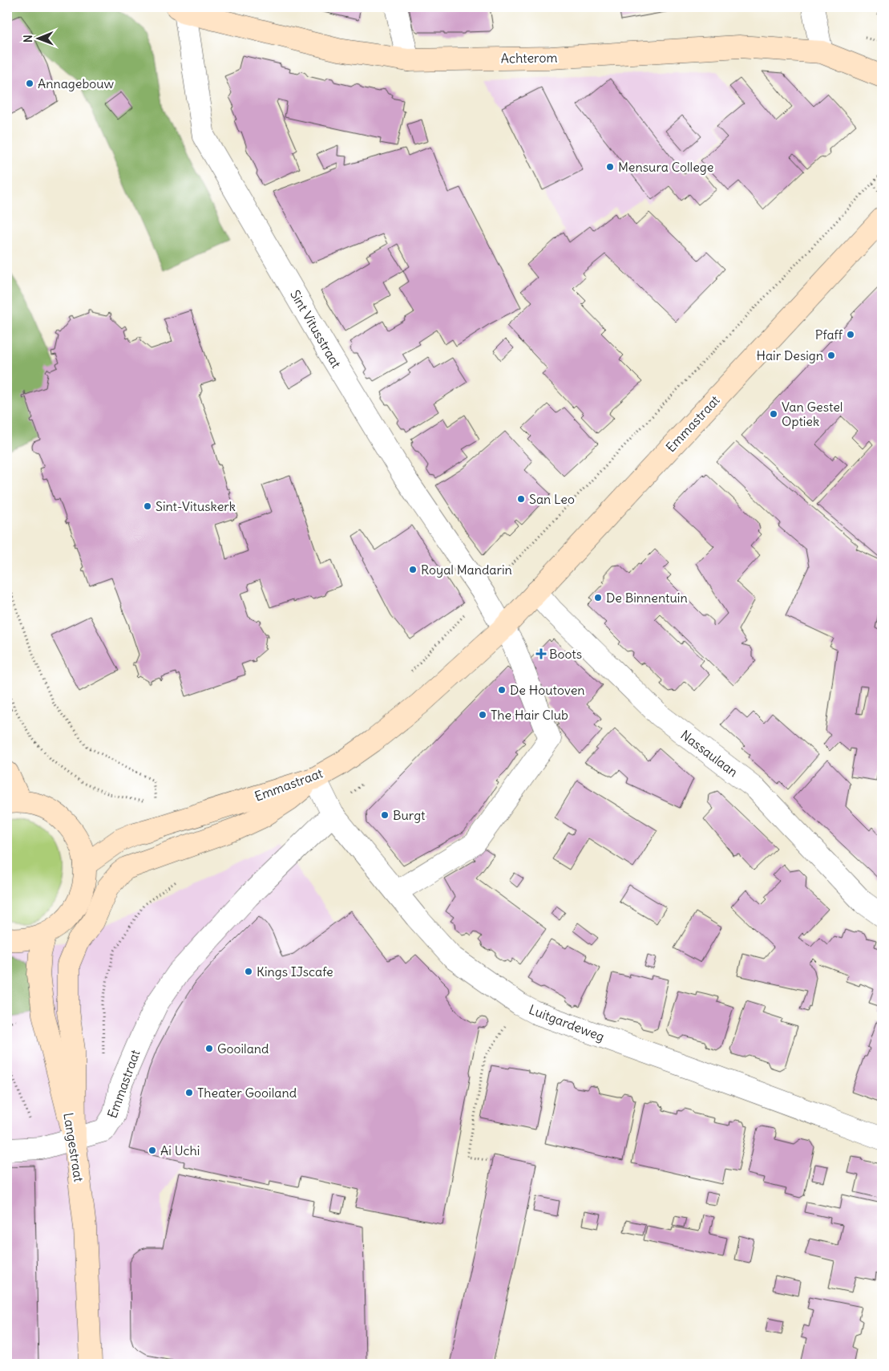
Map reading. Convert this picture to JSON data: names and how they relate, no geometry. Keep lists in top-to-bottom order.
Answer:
{
  "streets": {
    "main road": ["Achterom", "Emmastraat", "Langestraat"],
    "street": ["Sint Vitusstraat", "Nassaulaan", "Luitgardeweg"]
  },
  "crossings": [
    ["Achterom", "Sint Vitusstraat"],
    ["Sint Vitusstraat", "Emmastraat"],
    ["Emmastraat", "Nassaulaan"],
    ["Emmastraat", "Luitgardeweg"],
    ["Emmastraat", "Langestraat"]
  ],
  "places": {
    "other": [
      "Annagebouw",
      "Mensura College",
      "Pfaff",
      "Hair Design",
      "Van Gestel Optiek",
      "San Leo",
      "Sint-Vituskerk",
      "Royal Mandarin",
      "De Binnentuin",
      "De Houtoven",
      "The Hair Club",
      "Burgt",
      "Kings IJscafe",
      "Gooiland",
      "Theater Gooiland",
      "Ai Uchi"
    ],
    "health": ["Boots"]
  },
  "north": "left"
}
